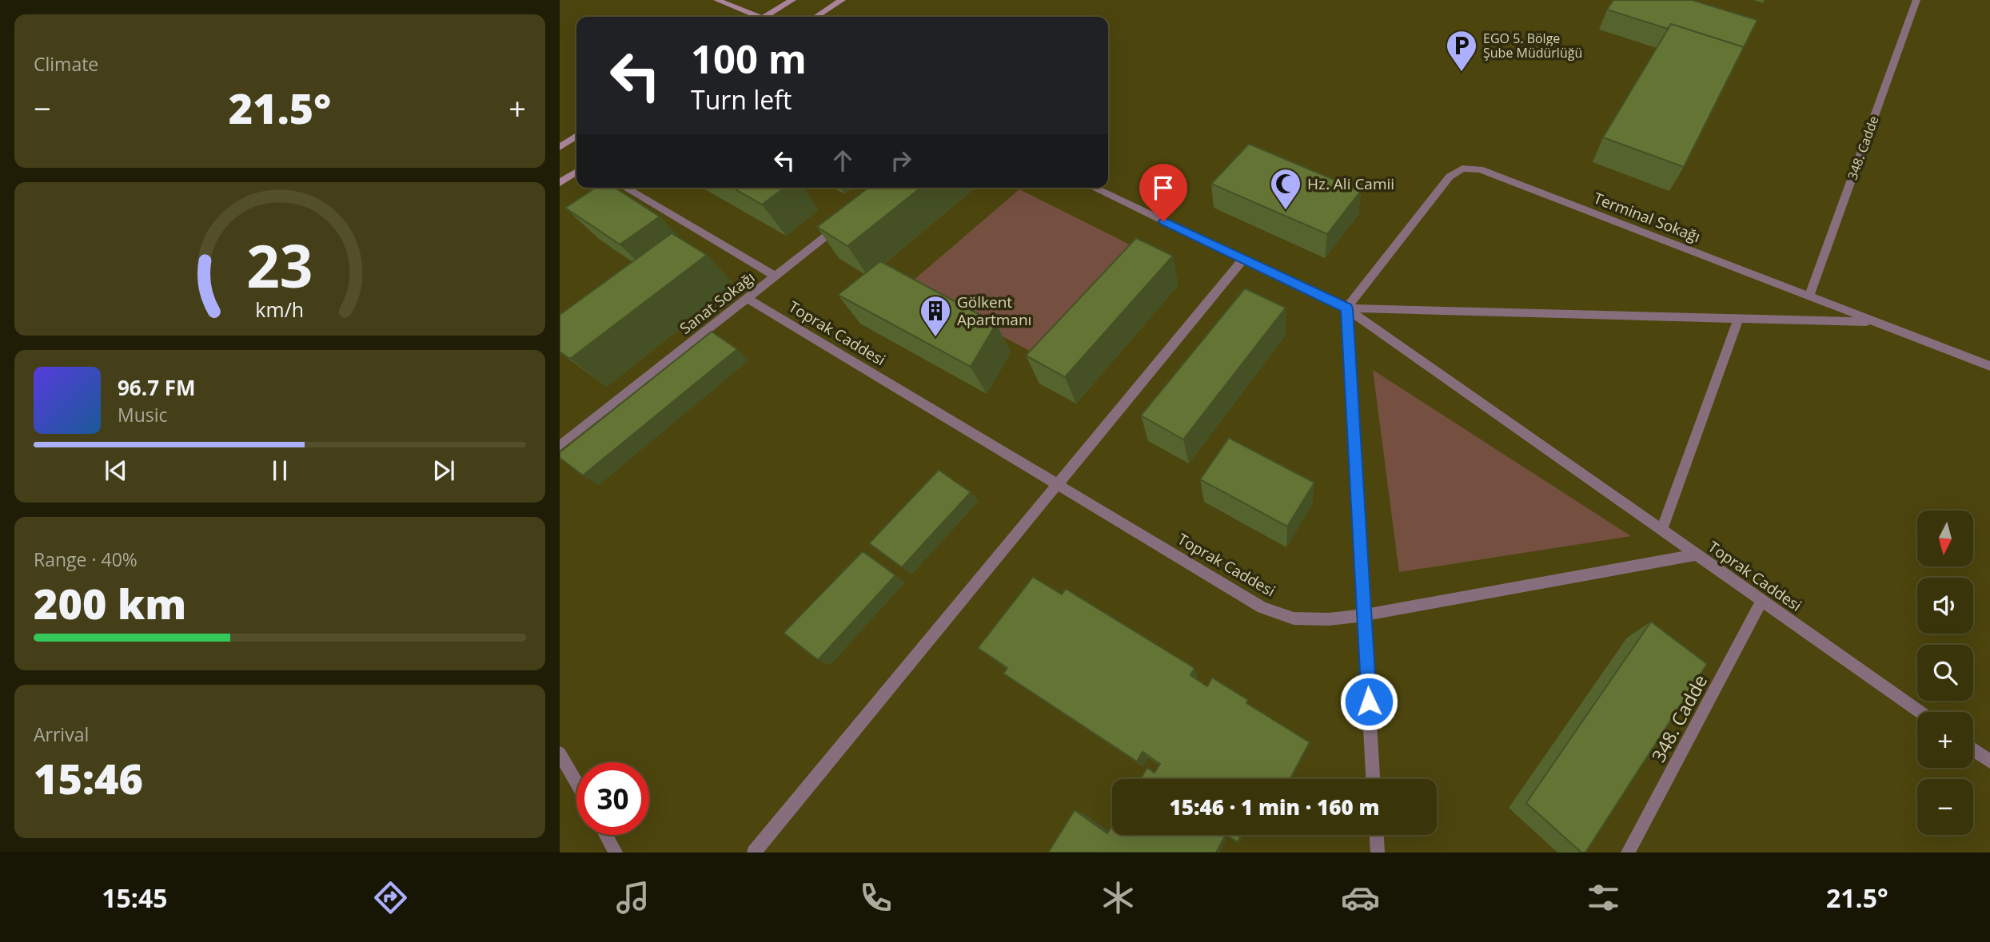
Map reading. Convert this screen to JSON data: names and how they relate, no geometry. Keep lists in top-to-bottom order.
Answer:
{
  "streets": {
    "street": [
      "348. Cadde",
      "Terminal Sokağı",
      "Sanat Sokağı",
      "Toprak Caddesi"
    ]
  },
  "crossings": [
    ["348. Cadde", "Terminal Sokağı"],
    ["348. Cadde", "Toprak Caddesi"],
    ["Sanat Sokağı", "Toprak Caddesi"]
  ],
  "places": {
    "parking": ["EGO 5. Bölge Şube Müdürlüğü"],
    "mosque": ["Hz. Ali Camii"],
    "building": ["Gölkent Apartmanı"]
  },
  "north": "bottom",
  "page": {
    "tile": [
      "Climate",
      ["Range · 40%", "200 km"],
      ["Arrival", "15:46"]
    ],
    "turn": ["100 m", "Turn left"],
    "heat": ["−", "21.5°", "+"],
    "song": ["96.7 FM", "Music"],
    "map_buttons": ["+", "−"],
    "limit": "30",
    "trip": "15:46 · 1 min · 160 m",
    "tabs": ["15:45", "21.5°"],
    "gauge": ["23", "km/h"]
  }
}
